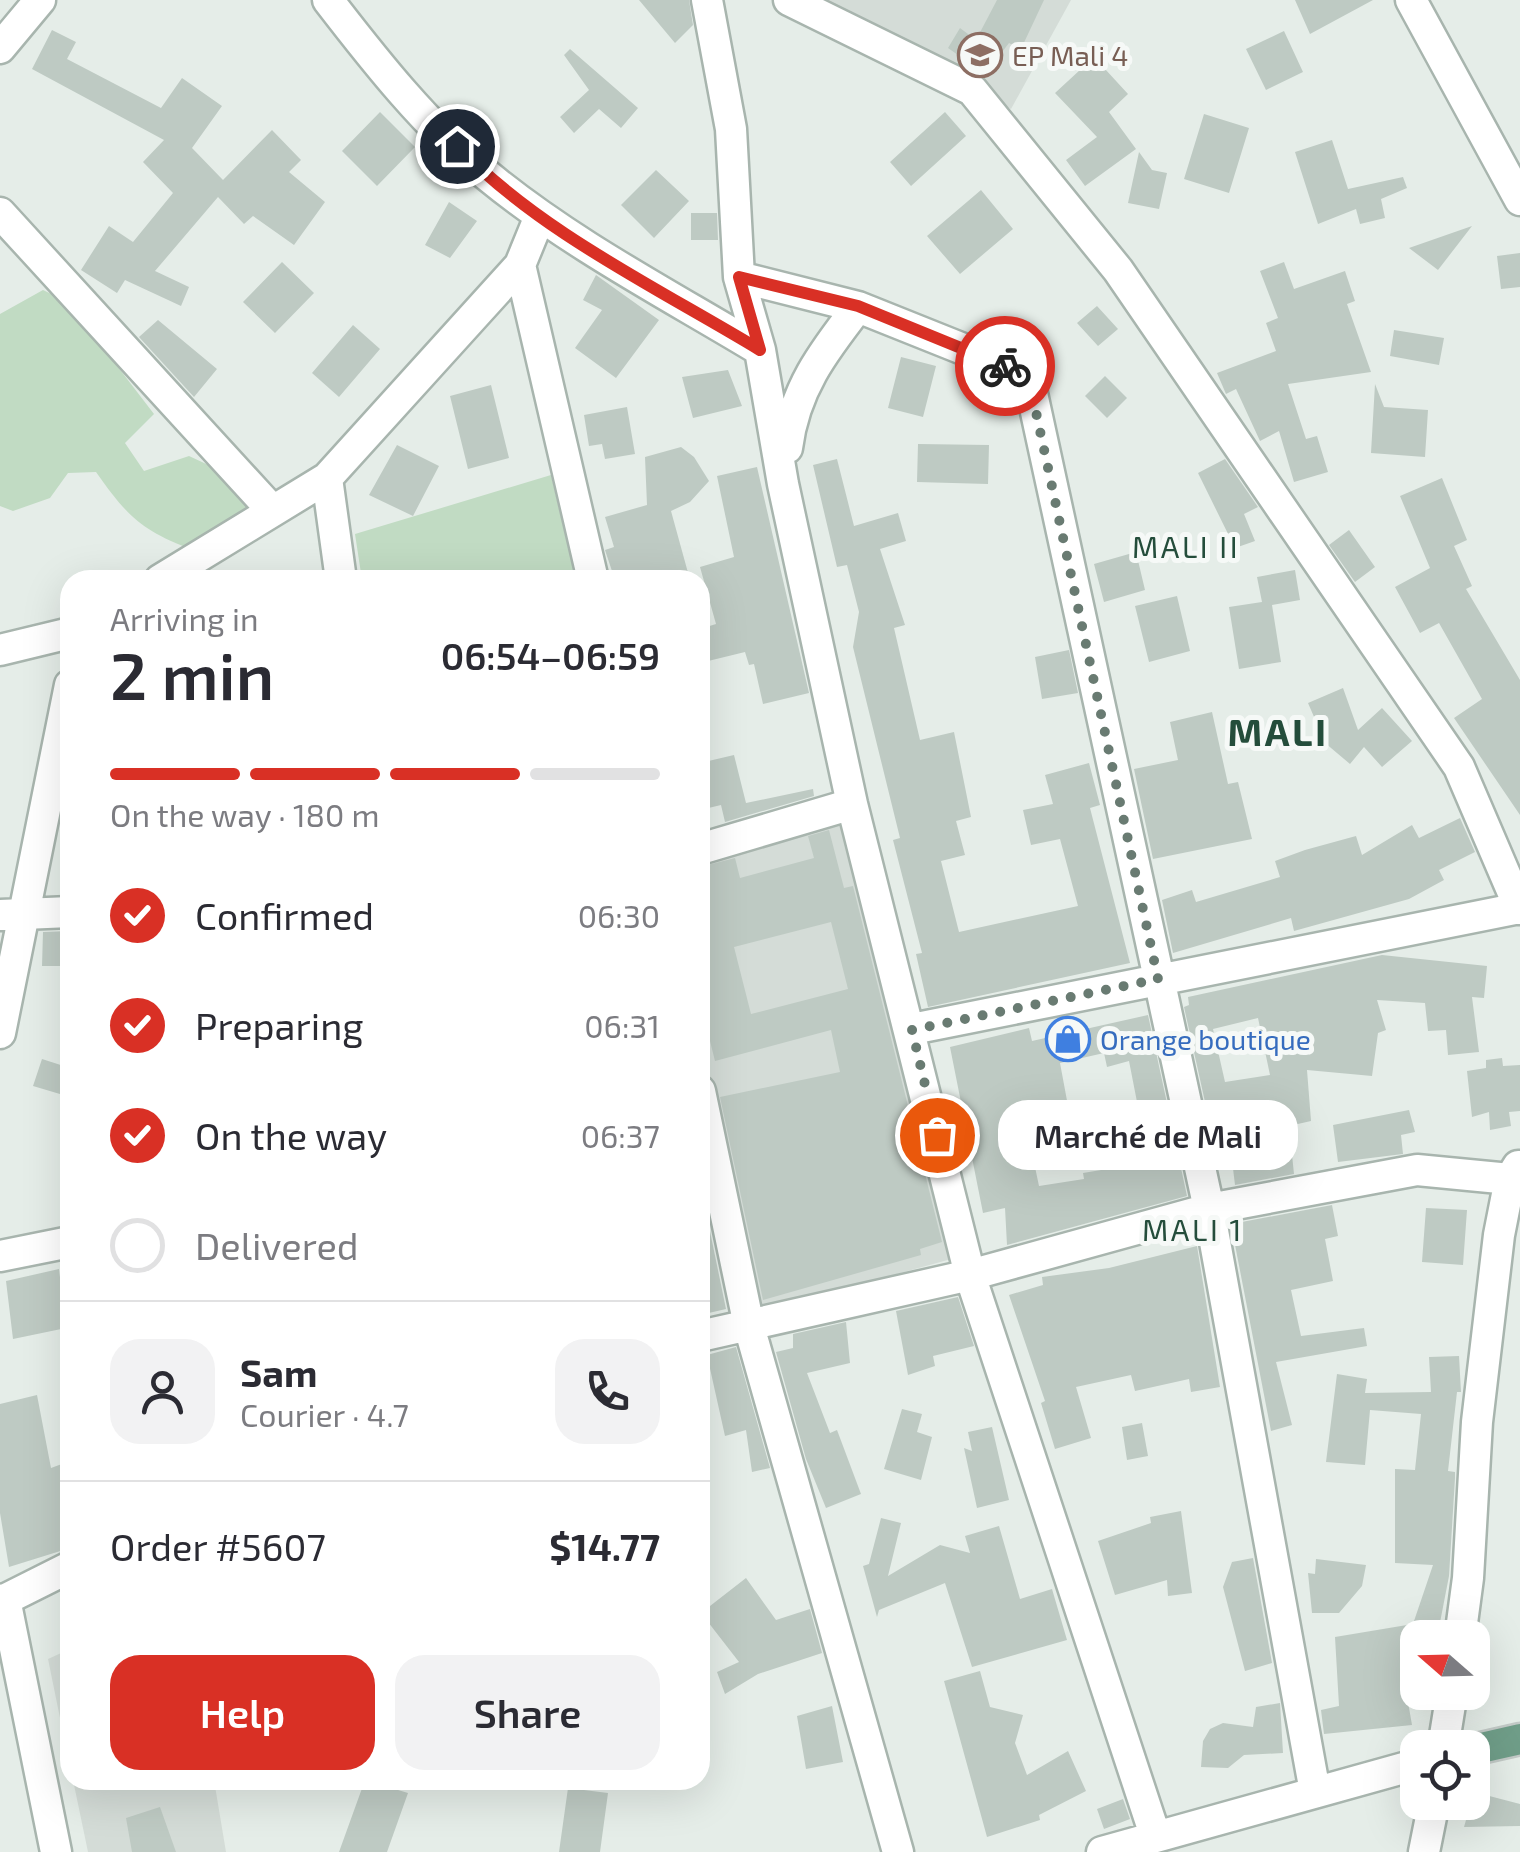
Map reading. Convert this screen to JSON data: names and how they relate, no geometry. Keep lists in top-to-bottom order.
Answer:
{
  "districts": ["MALI II", "MALI", "MALI 1"],
  "places": {
    "school or university": ["EP Mali 4"],
    "shop": ["Orange boutique"],
    "other": ["Marché de Mali"]
  },
  "north": "left",
  "page": {
    "heading": ["2 min", "Arriving in", "06:54–06:59"],
    "panel": [
      "Sam",
      "Courier · 4.7",
      "Order #5607",
      "$14.77"
    ],
    "bar": "On the way · 180 m",
    "list": [
      ["Confirmed", "06:30"],
      ["Preparing", "06:31"],
      ["On the way", "06:37"],
      "Delivered"
    ],
    "bubble": "Marché de Mali",
    "buttons": ["Help", "Share"]
  }
}
